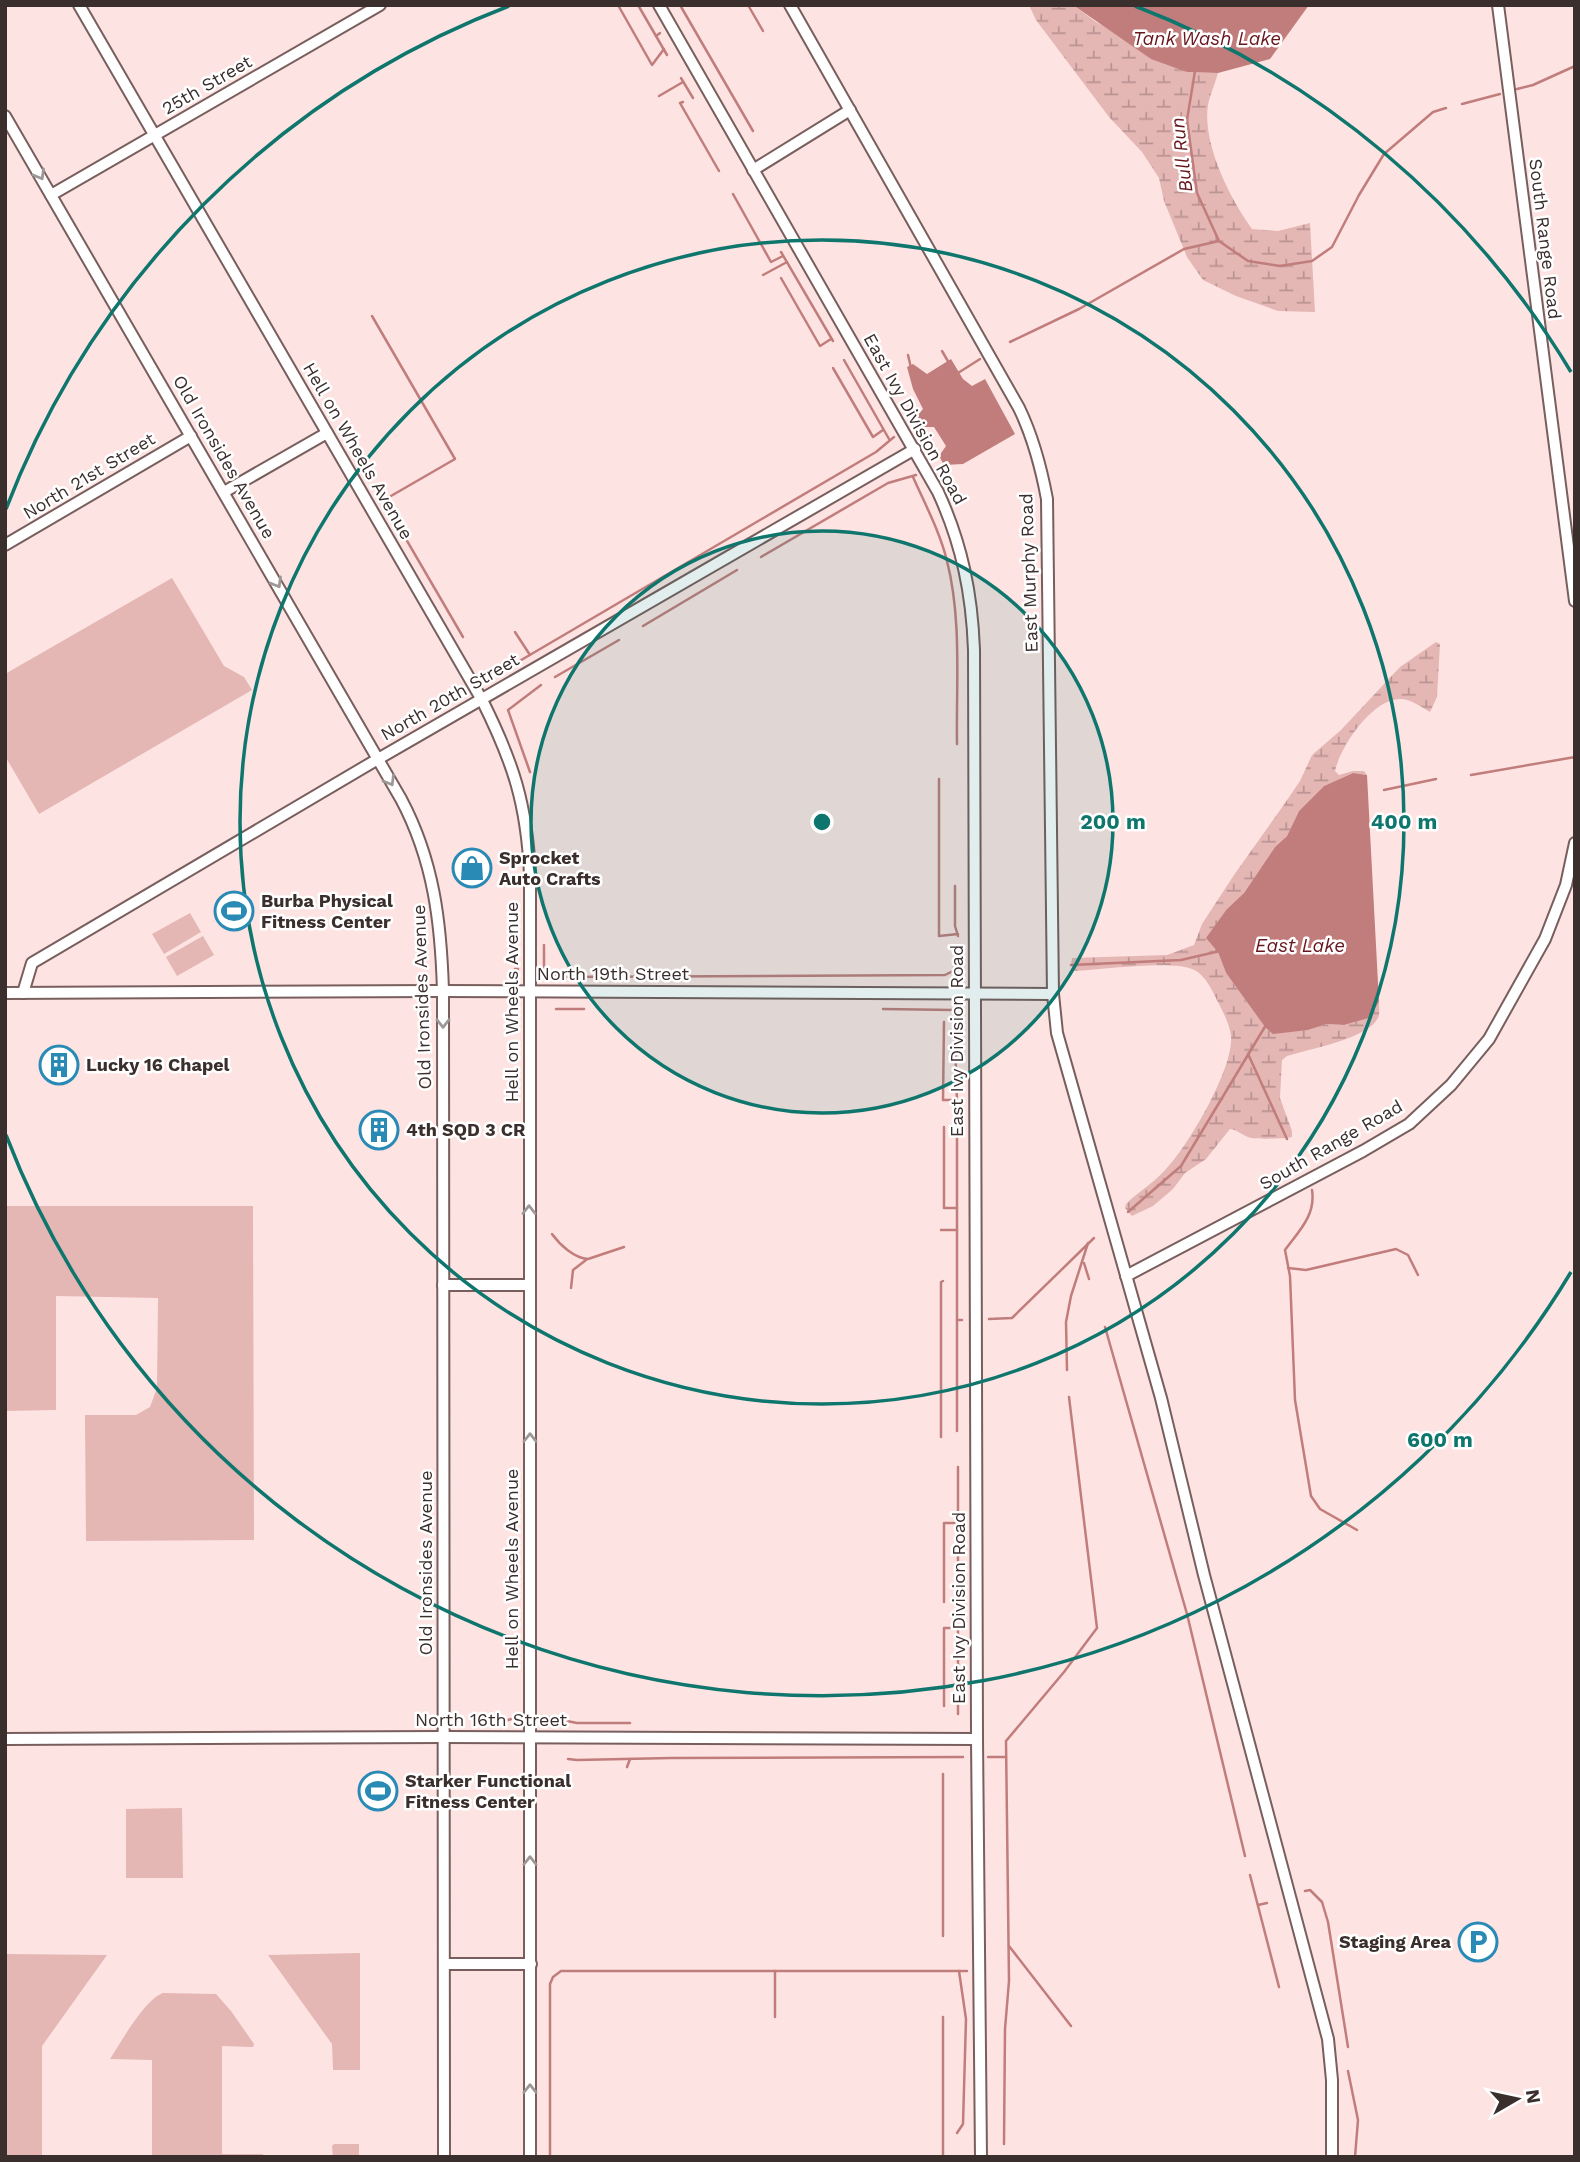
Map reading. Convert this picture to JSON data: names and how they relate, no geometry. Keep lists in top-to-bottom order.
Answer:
{
  "streets": {
    "street": [
      "25th Street",
      "South Range Road",
      "East Ivy Division Road",
      "Hell on Wheels Avenue",
      "Old Ironsides Avenue",
      "North 21st Street",
      "East Murphy Road",
      "North 20th Street",
      "North 19th Street",
      "North 16th Street"
    ]
  },
  "crossings": [
    ["25th Street", "Hell on Wheels Avenue"],
    ["25th Street", "Old Ironsides Avenue"],
    ["South Range Road", "East Murphy Road"],
    ["East Ivy Division Road", "North 20th Street"],
    ["East Ivy Division Road", "North 19th Street"],
    ["East Ivy Division Road", "North 16th Street"],
    ["Hell on Wheels Avenue", "North 20th Street"],
    ["Hell on Wheels Avenue", "North 19th Street"],
    ["Hell on Wheels Avenue", "North 16th Street"],
    ["Old Ironsides Avenue", "North 21st Street"],
    ["Old Ironsides Avenue", "North 20th Street"],
    ["Old Ironsides Avenue", "North 19th Street"],
    ["Old Ironsides Avenue", "North 16th Street"],
    ["East Murphy Road", "North 19th Street"],
    ["North 20th Street", "North 19th Street"]
  ],
  "one_way": ["Hell on Wheels Avenue", "Old Ironsides Avenue"],
  "water": ["Tank Wash Lake", "Bull Run", "East Lake"],
  "places": {
    "shop": ["Sprocket Auto Crafts"],
    "sports": ["Burba Physical Fitness Center", "Starker Functional Fitness Center"],
    "building": ["Lucky 16 Chapel", "4th SQD 3 CR"],
    "parking": ["Staging Area"]
  },
  "north": "right",
  "rings": ["200 m", "400 m", "600 m"]
}
